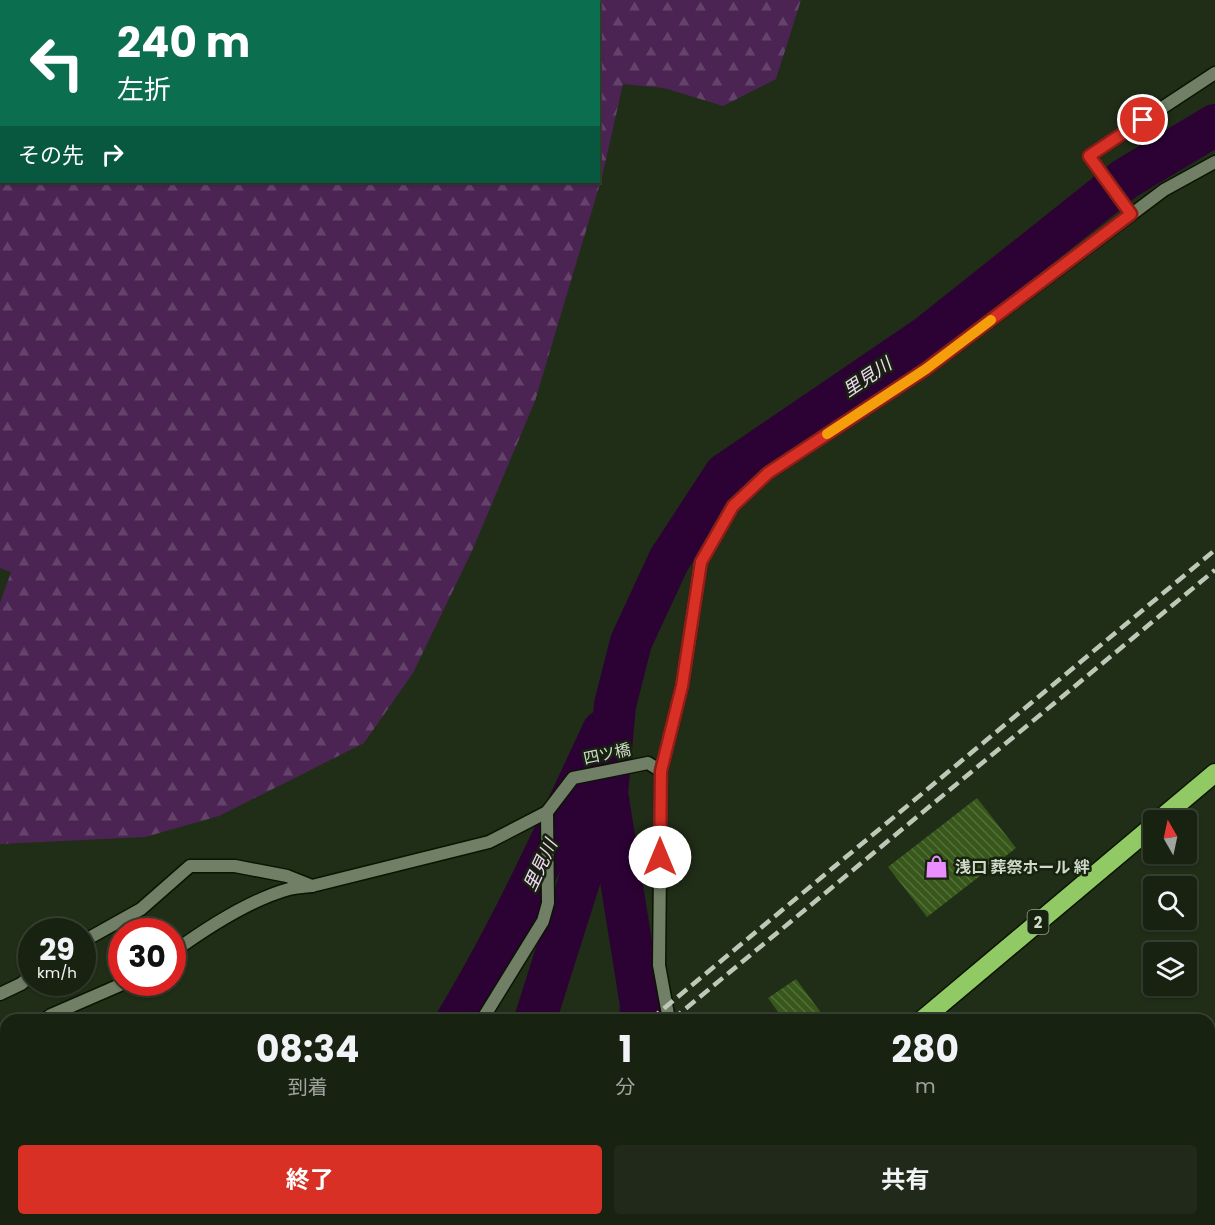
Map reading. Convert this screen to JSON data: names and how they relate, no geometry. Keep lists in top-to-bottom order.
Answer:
{
  "streets": {
    "highway": ["2"],
    "street": ["四ツ橋"]
  },
  "water": ["里見川"],
  "places": {
    "shop": ["浅口 葬祭ホール 絆"]
  },
  "north": "top",
  "page": {
    "turn": ["240 m", "左折"],
    "then": "その先",
    "speed": "29 km/h",
    "limit": "30",
    "eta": [
      "08:34",
      "到着",
      "1",
      "分",
      "280",
      "m"
    ],
    "buttons": ["終了", "共有"]
  }
}
